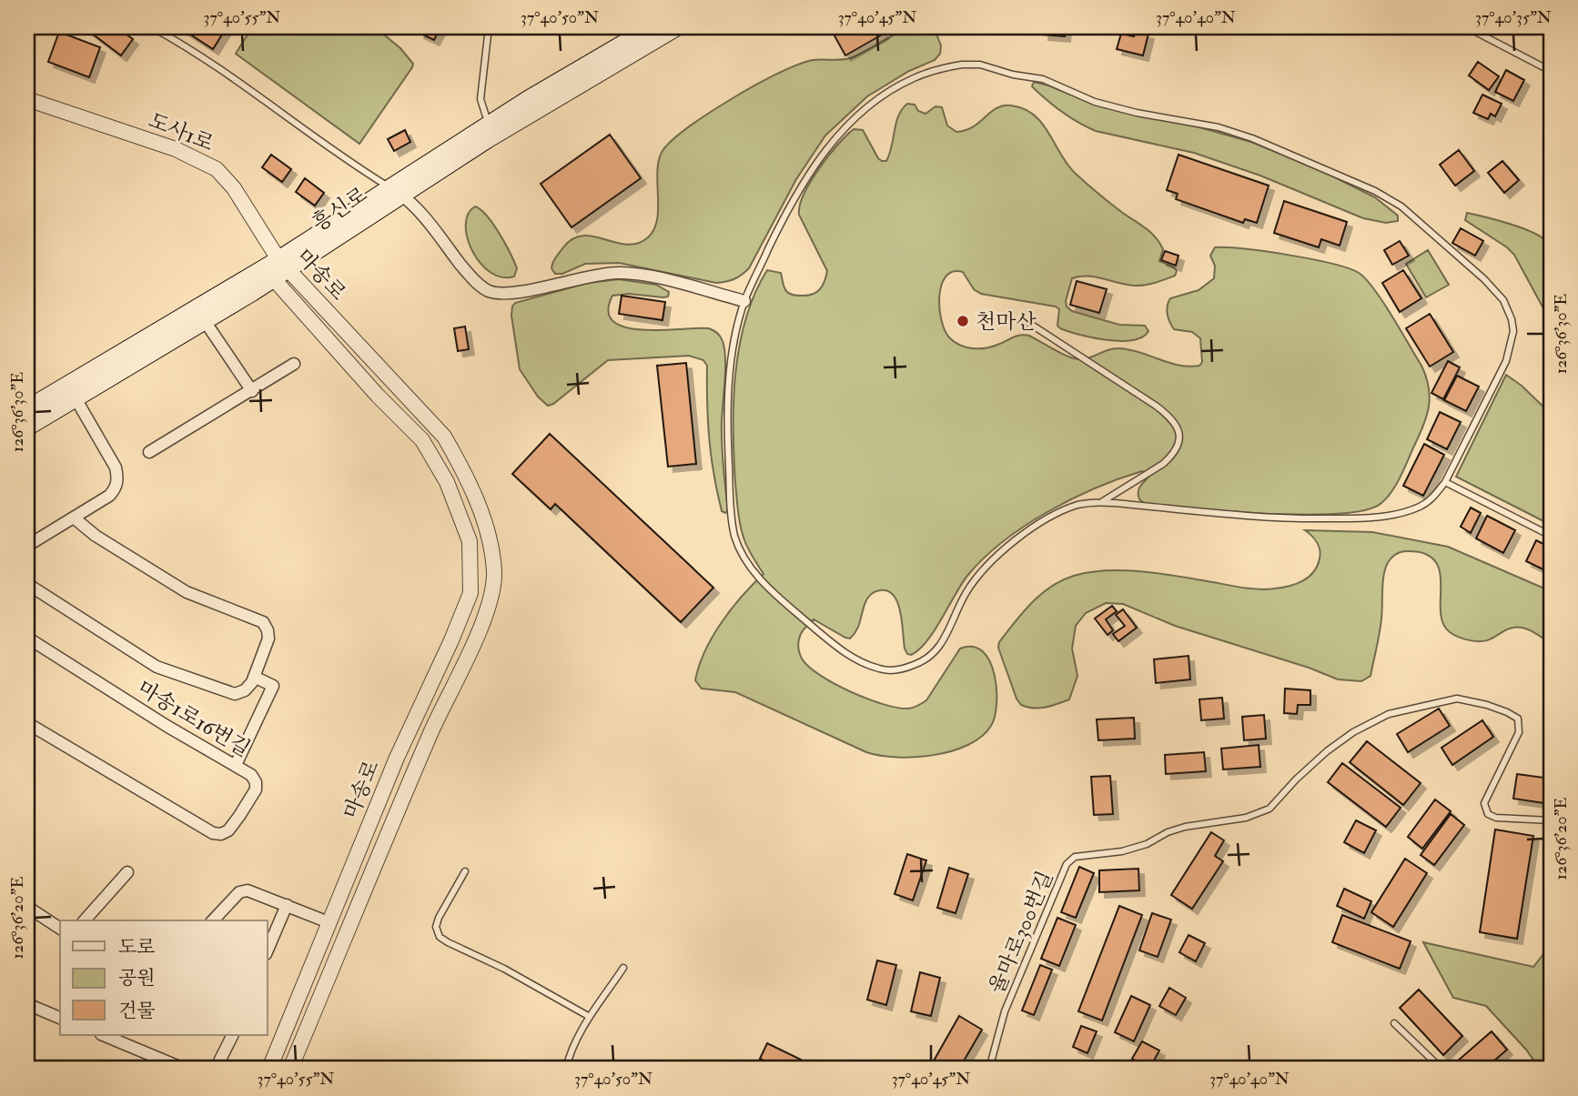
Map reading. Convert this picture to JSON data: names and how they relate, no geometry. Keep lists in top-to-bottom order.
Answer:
{
  "streets": {
    "main road": ["흥신로"],
    "street": ["도사1로", "마송로", "마송1로16번길"],
    "lane": ["율마로300번길"]
  },
  "crossings": [
    ["도사1로", "흥신로"],
    ["도사1로", "마송로"],
    ["흥신로", "마송로"]
  ],
  "places": ["천마산"],
  "legend": ["도로", "공원", "건물"],
  "coordinates": [
    "37°40'55\"N",
    "37°40'50\"N",
    "37°40'45\"N",
    "37°40'40\"N",
    "37°40'35\"N",
    "126°36'30\"E",
    "126°36'20\"E"
  ]
}
